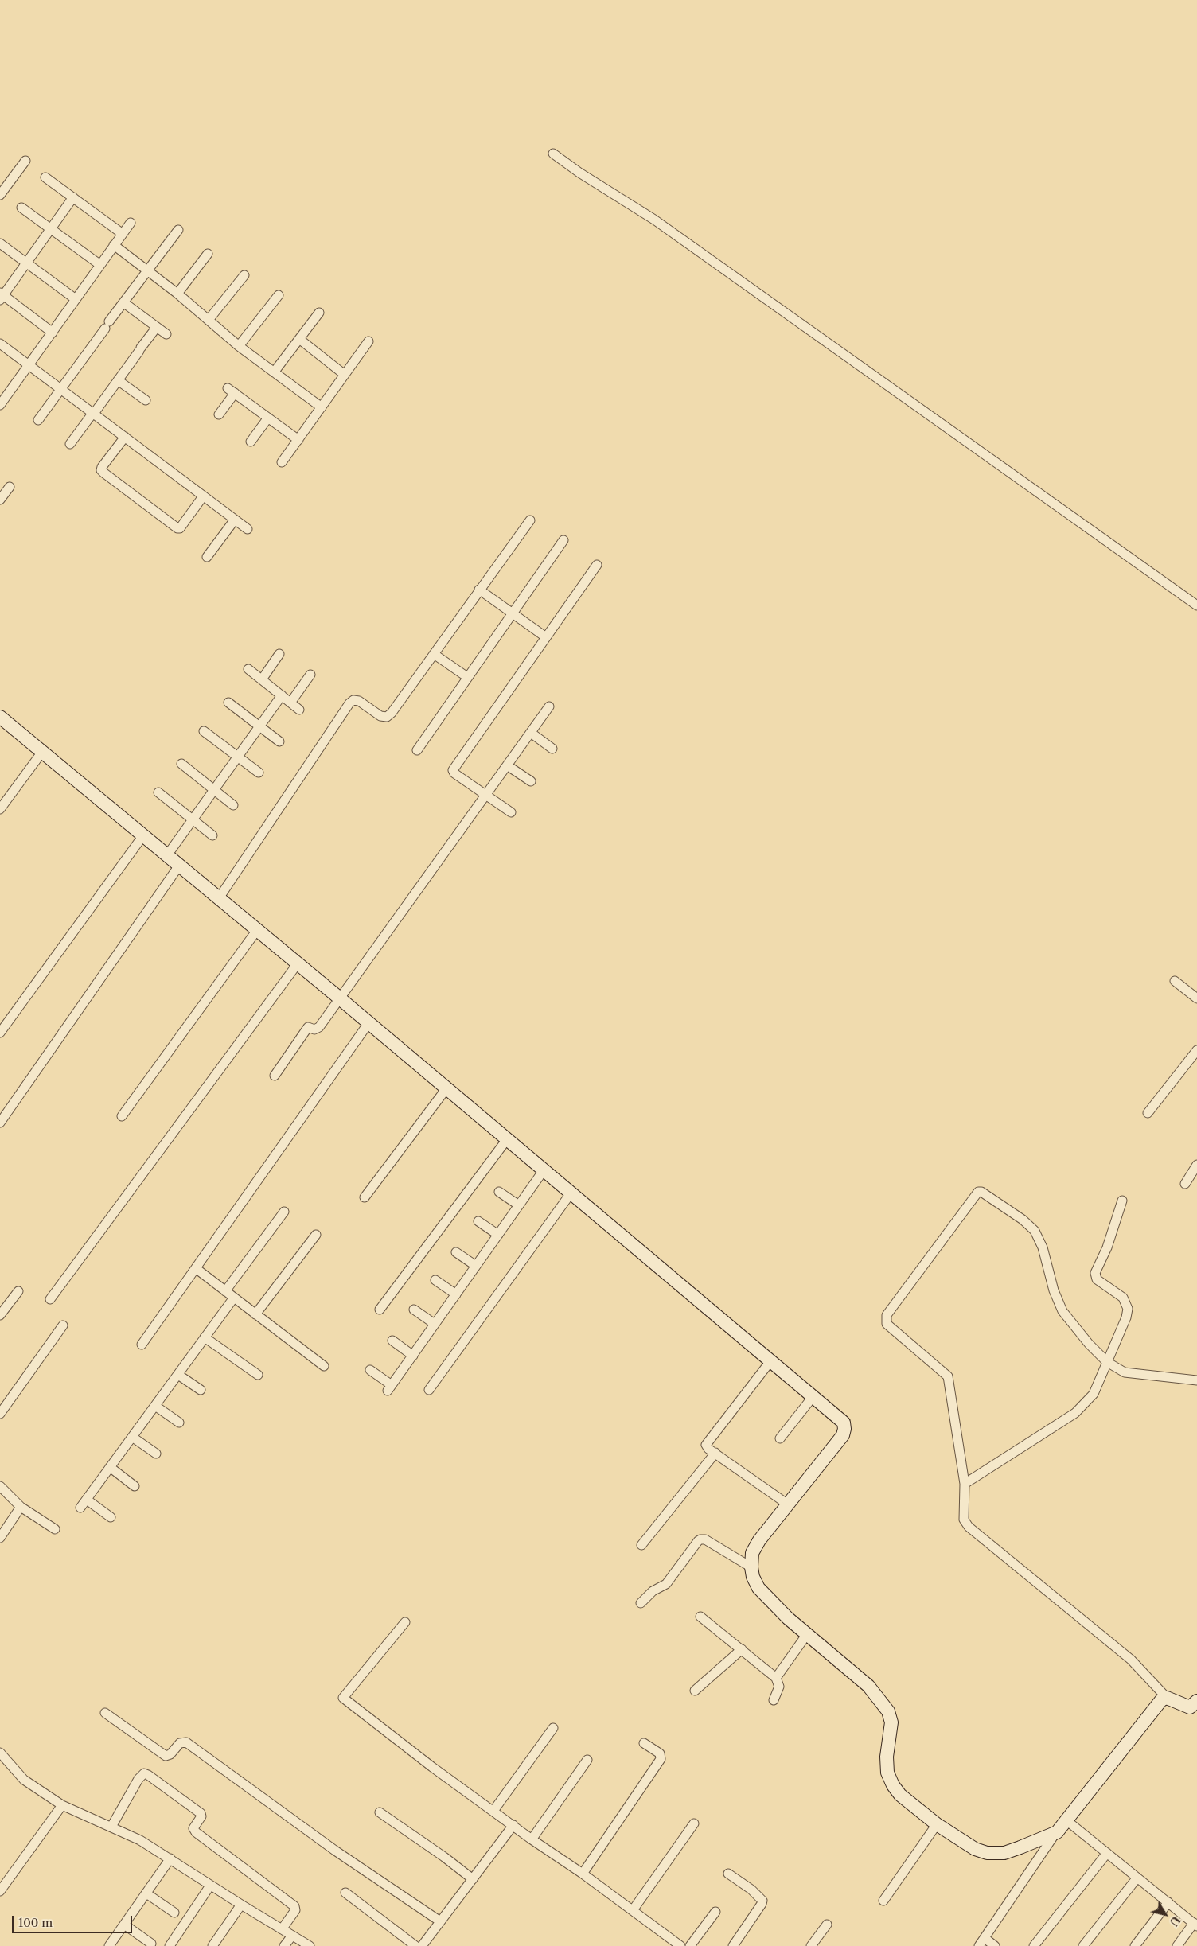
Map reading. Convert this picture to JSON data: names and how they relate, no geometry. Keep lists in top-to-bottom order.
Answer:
{
  "scale_bar": "100 m",
  "north": "bottom right"
}
